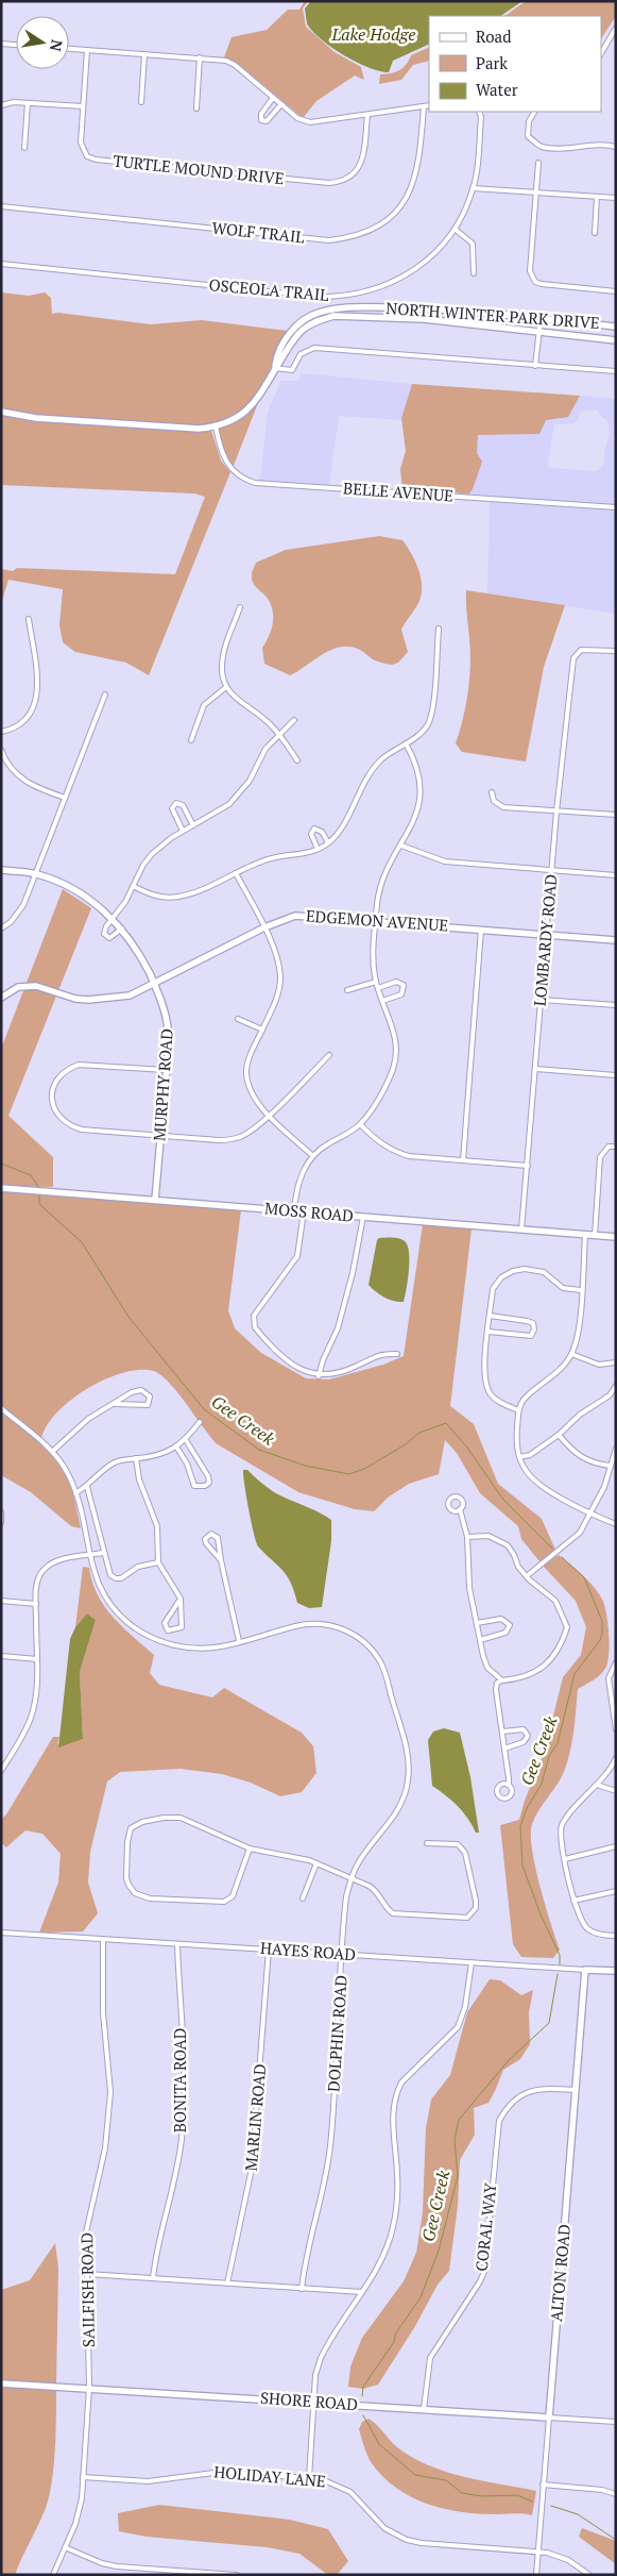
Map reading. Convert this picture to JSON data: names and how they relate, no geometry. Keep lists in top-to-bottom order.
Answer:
{
  "streets": {
    "street": [
      "TURTLE MOUND DRIVE",
      "WOLF TRAIL",
      "OSCEOLA TRAIL",
      "NORTH WINTER PARK DRIVE",
      "BELLE AVENUE",
      "EDGEMON AVENUE",
      "LOMBARDY ROAD",
      "MURPHY ROAD",
      "MOSS ROAD",
      "HAYES ROAD",
      "DOLPHIN ROAD",
      "BONITA ROAD",
      "MARLIN ROAD",
      "CORAL WAY",
      "ALTON ROAD",
      "SAILFISH ROAD",
      "SHORE ROAD",
      "HOLIDAY LANE"
    ]
  },
  "crossings": [
    ["NORTH WINTER PARK DRIVE", "BELLE AVENUE"],
    ["EDGEMON AVENUE", "LOMBARDY ROAD"],
    ["EDGEMON AVENUE", "MURPHY ROAD"],
    ["LOMBARDY ROAD", "MOSS ROAD"],
    ["MURPHY ROAD", "MOSS ROAD"],
    ["HAYES ROAD", "DOLPHIN ROAD"],
    ["HAYES ROAD", "BONITA ROAD"],
    ["HAYES ROAD", "MARLIN ROAD"],
    ["HAYES ROAD", "ALTON ROAD"],
    ["HAYES ROAD", "SAILFISH ROAD"],
    ["CORAL WAY", "ALTON ROAD"],
    ["CORAL WAY", "SHORE ROAD"],
    ["ALTON ROAD", "SHORE ROAD"],
    ["ALTON ROAD", "HOLIDAY LANE"],
    ["SAILFISH ROAD", "SHORE ROAD"],
    ["SAILFISH ROAD", "HOLIDAY LANE"]
  ],
  "water": ["Lake Hodge", "Gee Creek"],
  "legend": ["Road", "Park", "Water"],
  "north": "right"
}
